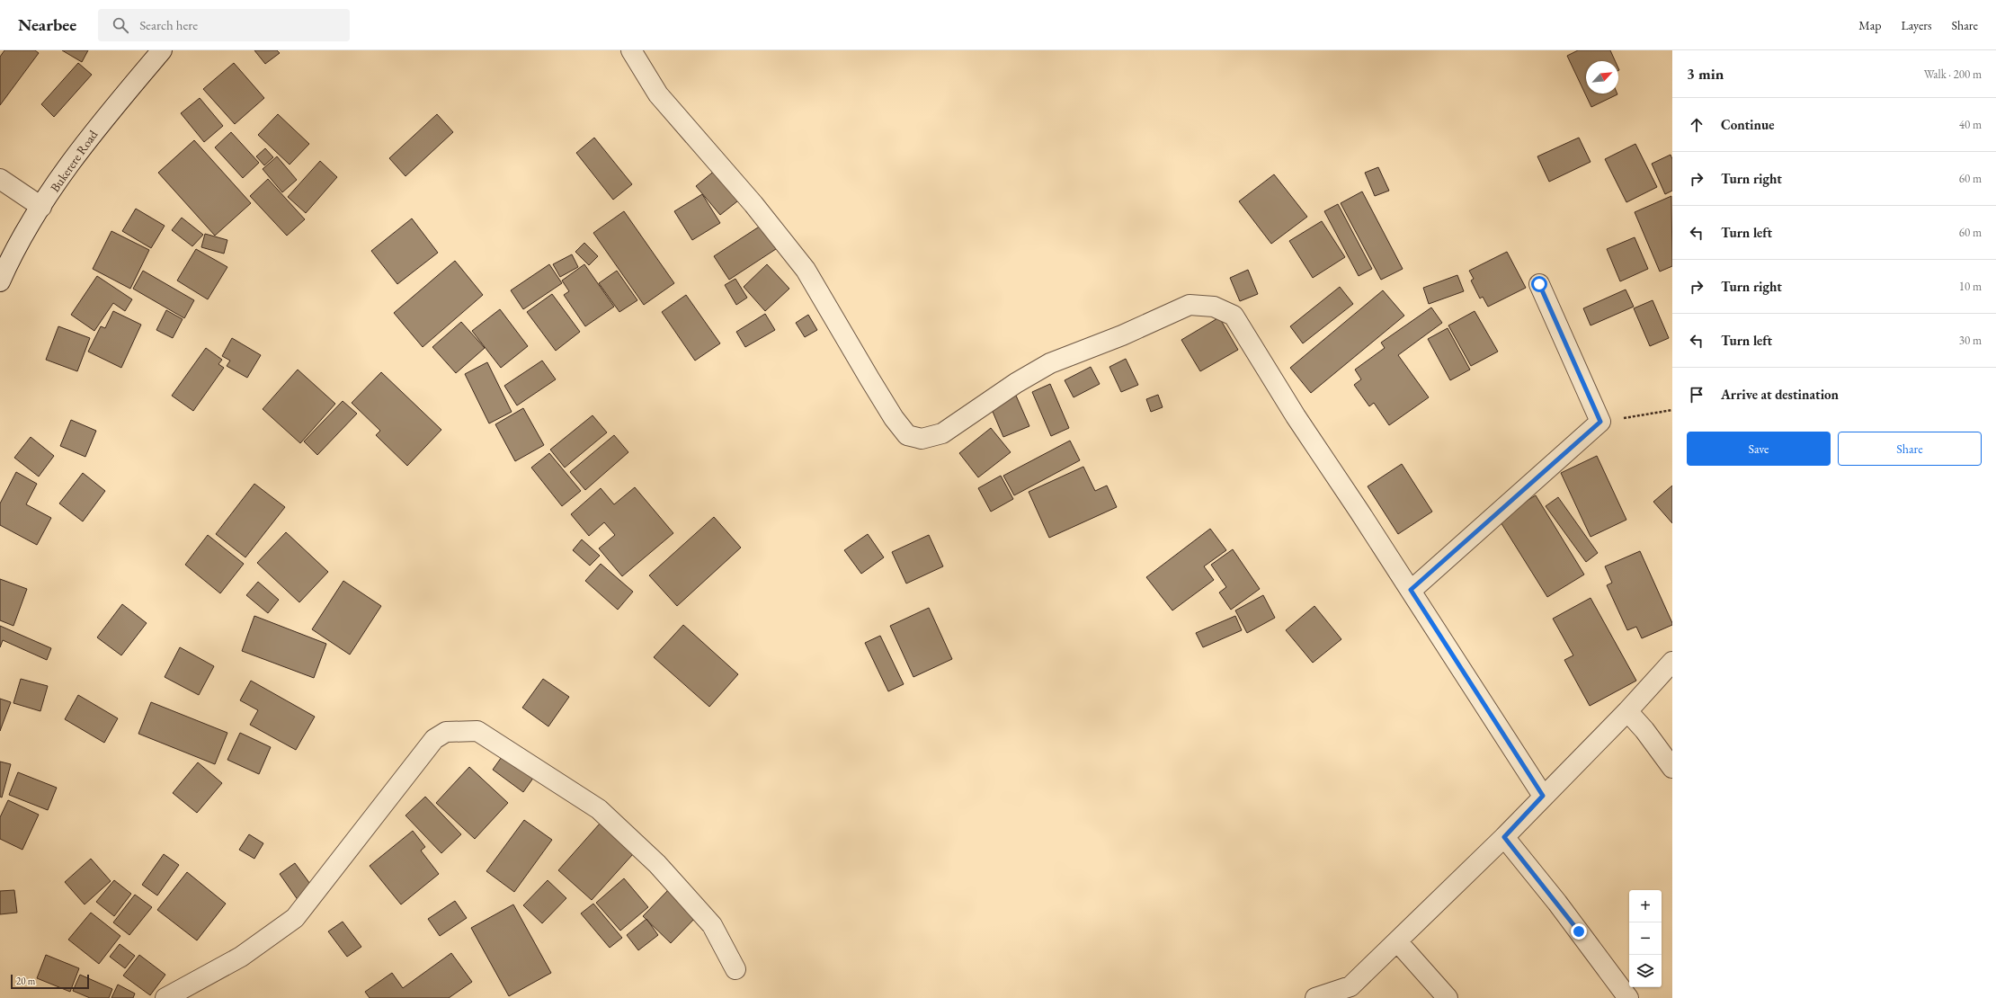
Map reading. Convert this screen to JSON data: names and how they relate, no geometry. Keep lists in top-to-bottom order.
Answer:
{
  "streets": {
    "street": ["Bukerere Road"]
  },
  "scale_bar": "20 m",
  "north": "top right",
  "page": {
    "header": "Nearbee",
    "search": "Search here",
    "nav": ["Map", "Layers", "Share"],
    "heading": ["3 min", "Walk · 200 m"],
    "list": [
      ["Continue", "40 m"],
      ["Turn right", "60 m"],
      ["Turn left", "60 m"],
      ["Turn right", "10 m"],
      ["Turn left", "30 m"],
      "Arrive at destination"
    ],
    "buttons": ["Save", "Share"],
    "map_buttons": ["+", "−"],
    "scale": "20 m"
  }
}
